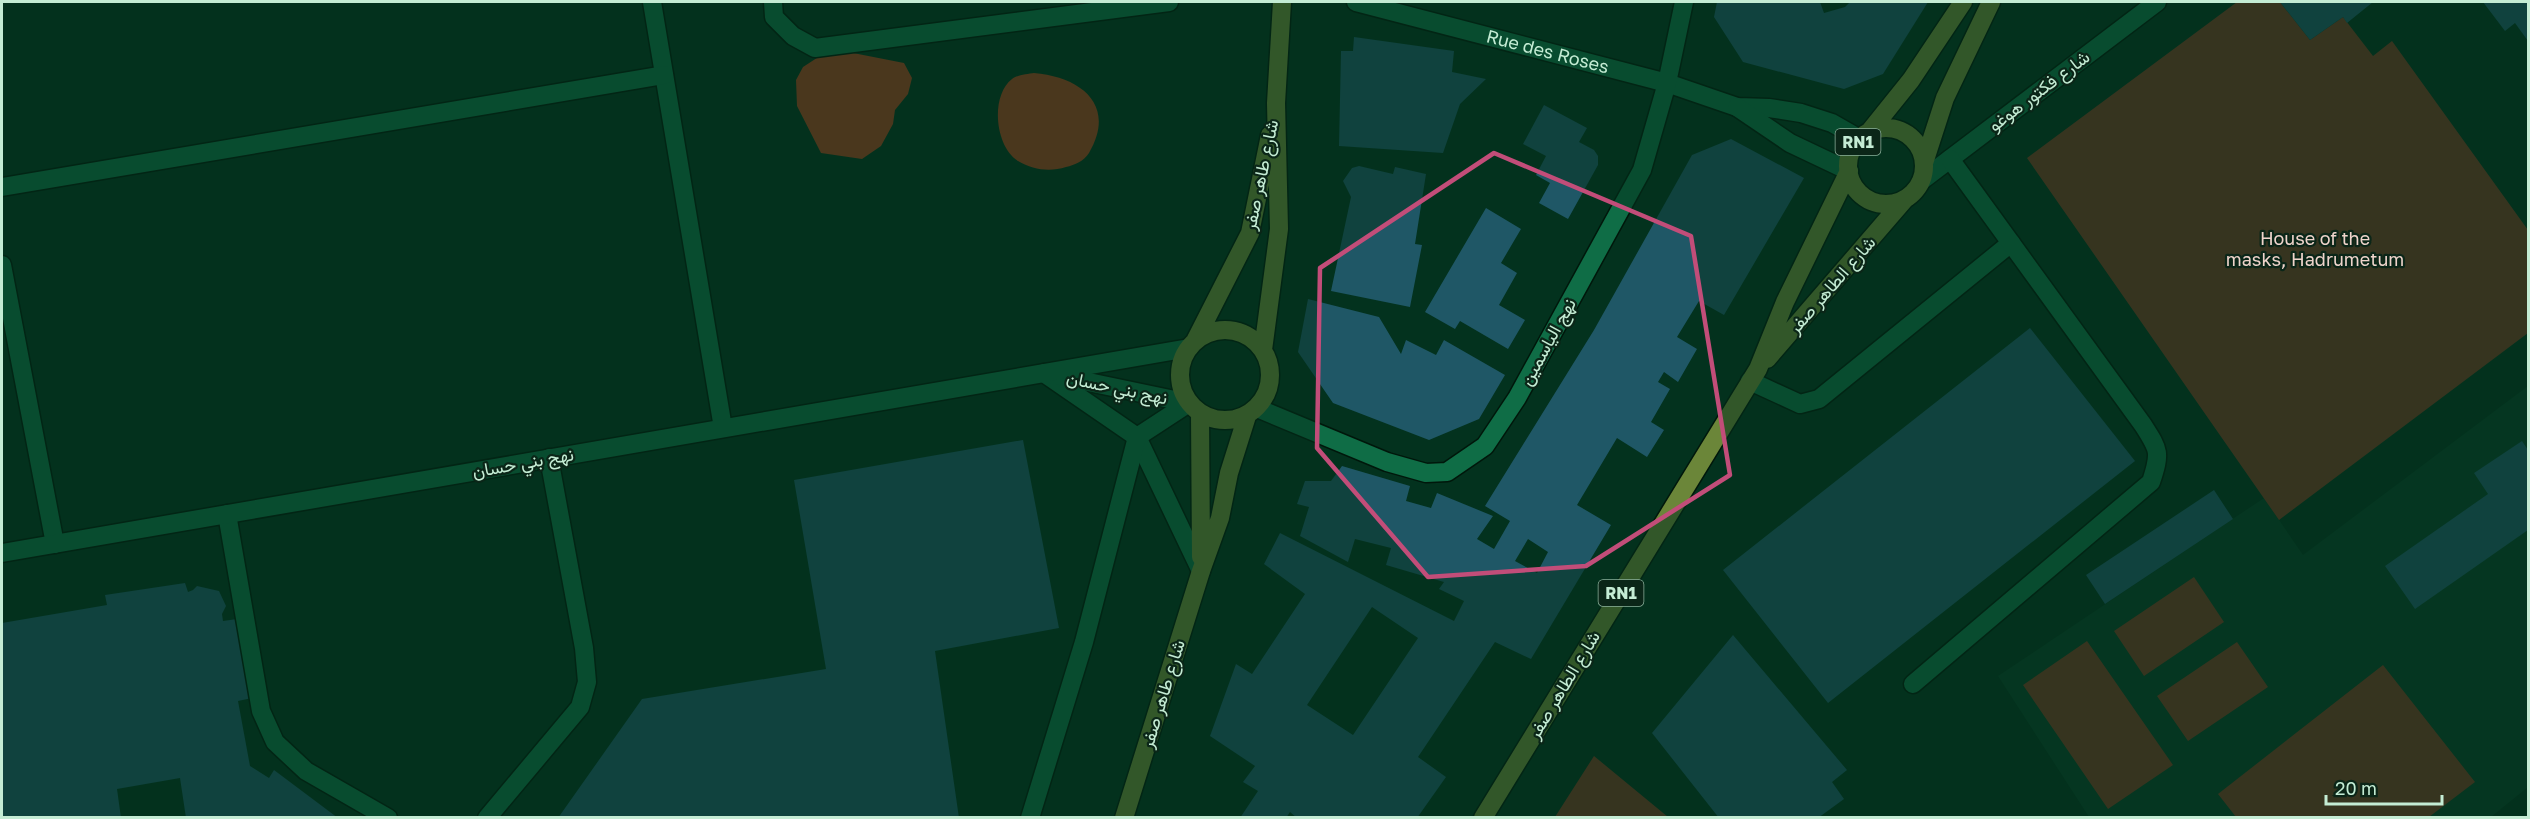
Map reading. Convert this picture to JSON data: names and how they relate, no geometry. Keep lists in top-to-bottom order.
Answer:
{
  "streets": {
    "main road": ["RN1", "شارع طاهر صفر", "شارع الطاهر صفر"],
    "street": [
      "Rue des Roses",
      "شارع فكتور هوغو",
      "نهج الياسمين",
      "نهج بني حسان"
    ]
  },
  "crossings": [
    ["Rue des Roses", "نهج الياسمين"],
    ["شارع فكتور هوغو", "RN1"],
    ["شارع فكتور هوغو", "شارع الطاهر صفر"],
    ["RN1", "شارع الطاهر صفر"],
    ["شارع طاهر صفر", "نهج الياسمين"],
    ["شارع طاهر صفر", "نهج بني حسان"],
    ["نهج الياسمين", "نهج بني حسان"]
  ],
  "parks": ["House of the masks, Hadrumetum"],
  "scale_bar": "20 m"
}
